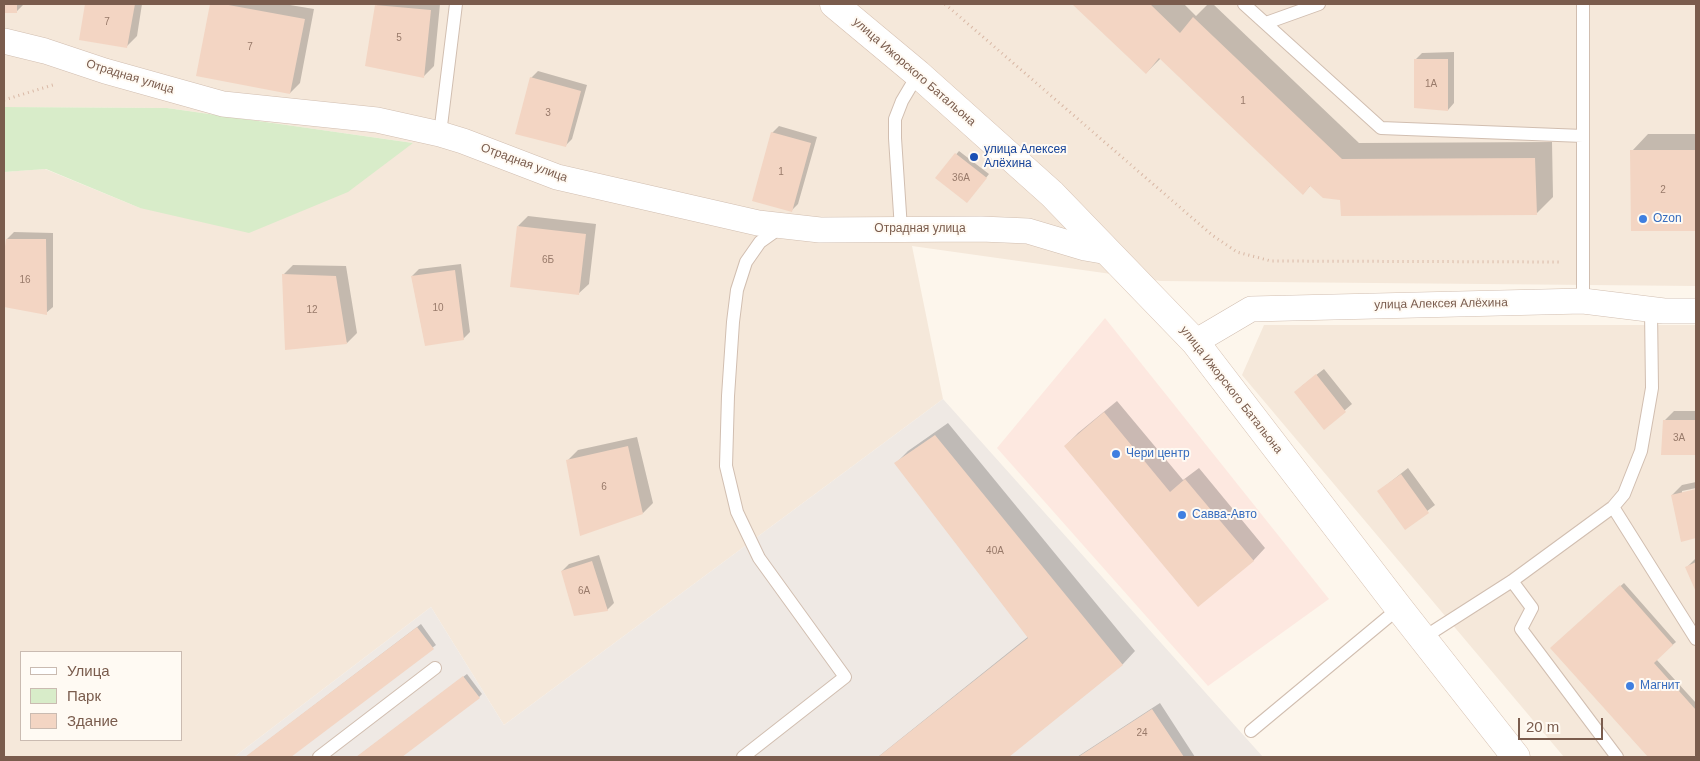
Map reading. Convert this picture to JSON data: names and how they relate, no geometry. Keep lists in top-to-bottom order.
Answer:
{
  "streets": {
    "street": ["улица Ижорского Батальона", "Отрадная улица", "улица Алексея Алёхина"]
  },
  "crossings": [
    ["улица Ижорского Батальона", "Отрадная улица"],
    ["улица Ижорского Батальона", "улица Алексея Алёхина"]
  ],
  "places": [
    "улица Алексея Алёхина",
    "Ozon",
    "Чери центр",
    "Савва-Авто",
    "Магнит"
  ],
  "house_numbers": [
    "7",
    "5",
    "7",
    "1А",
    "1",
    "3",
    "1",
    "36А",
    "2",
    "6Б",
    "16",
    "10",
    "12",
    "3А",
    "6",
    "40А",
    "6А",
    "24"
  ],
  "legend": ["Улица", "Парк", "Здание"],
  "scale_bar": "20 m"
}
